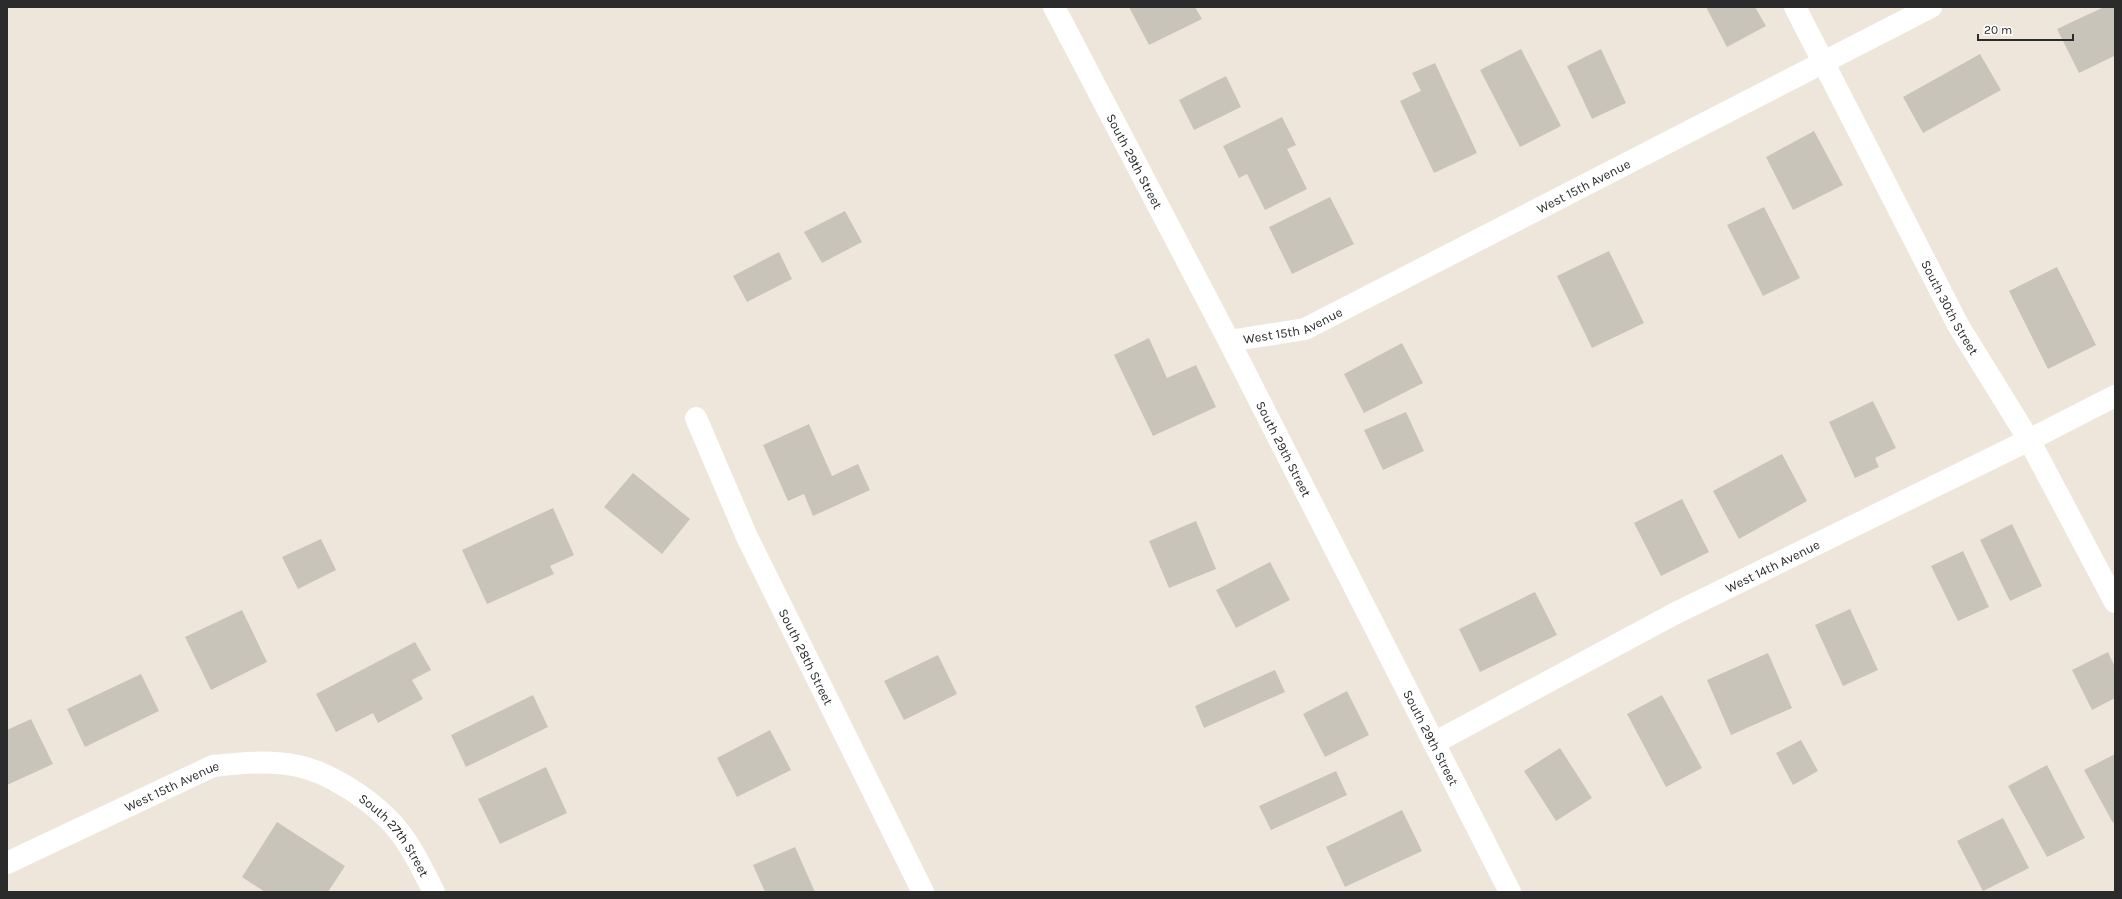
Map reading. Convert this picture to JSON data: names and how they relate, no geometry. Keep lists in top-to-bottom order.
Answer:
{
  "streets": {
    "street": [
      "South 29th Street",
      "West 15th Avenue",
      "South 30th Street",
      "West 14th Avenue",
      "South 28th Street",
      "South 27th Street"
    ]
  },
  "crossings": [
    ["South 29th Street", "West 15th Avenue"],
    ["South 29th Street", "West 14th Avenue"],
    ["West 15th Avenue", "South 30th Street"],
    ["West 15th Avenue", "South 27th Street"],
    ["South 30th Street", "West 14th Avenue"]
  ],
  "scale_bar": "20 m"
}
